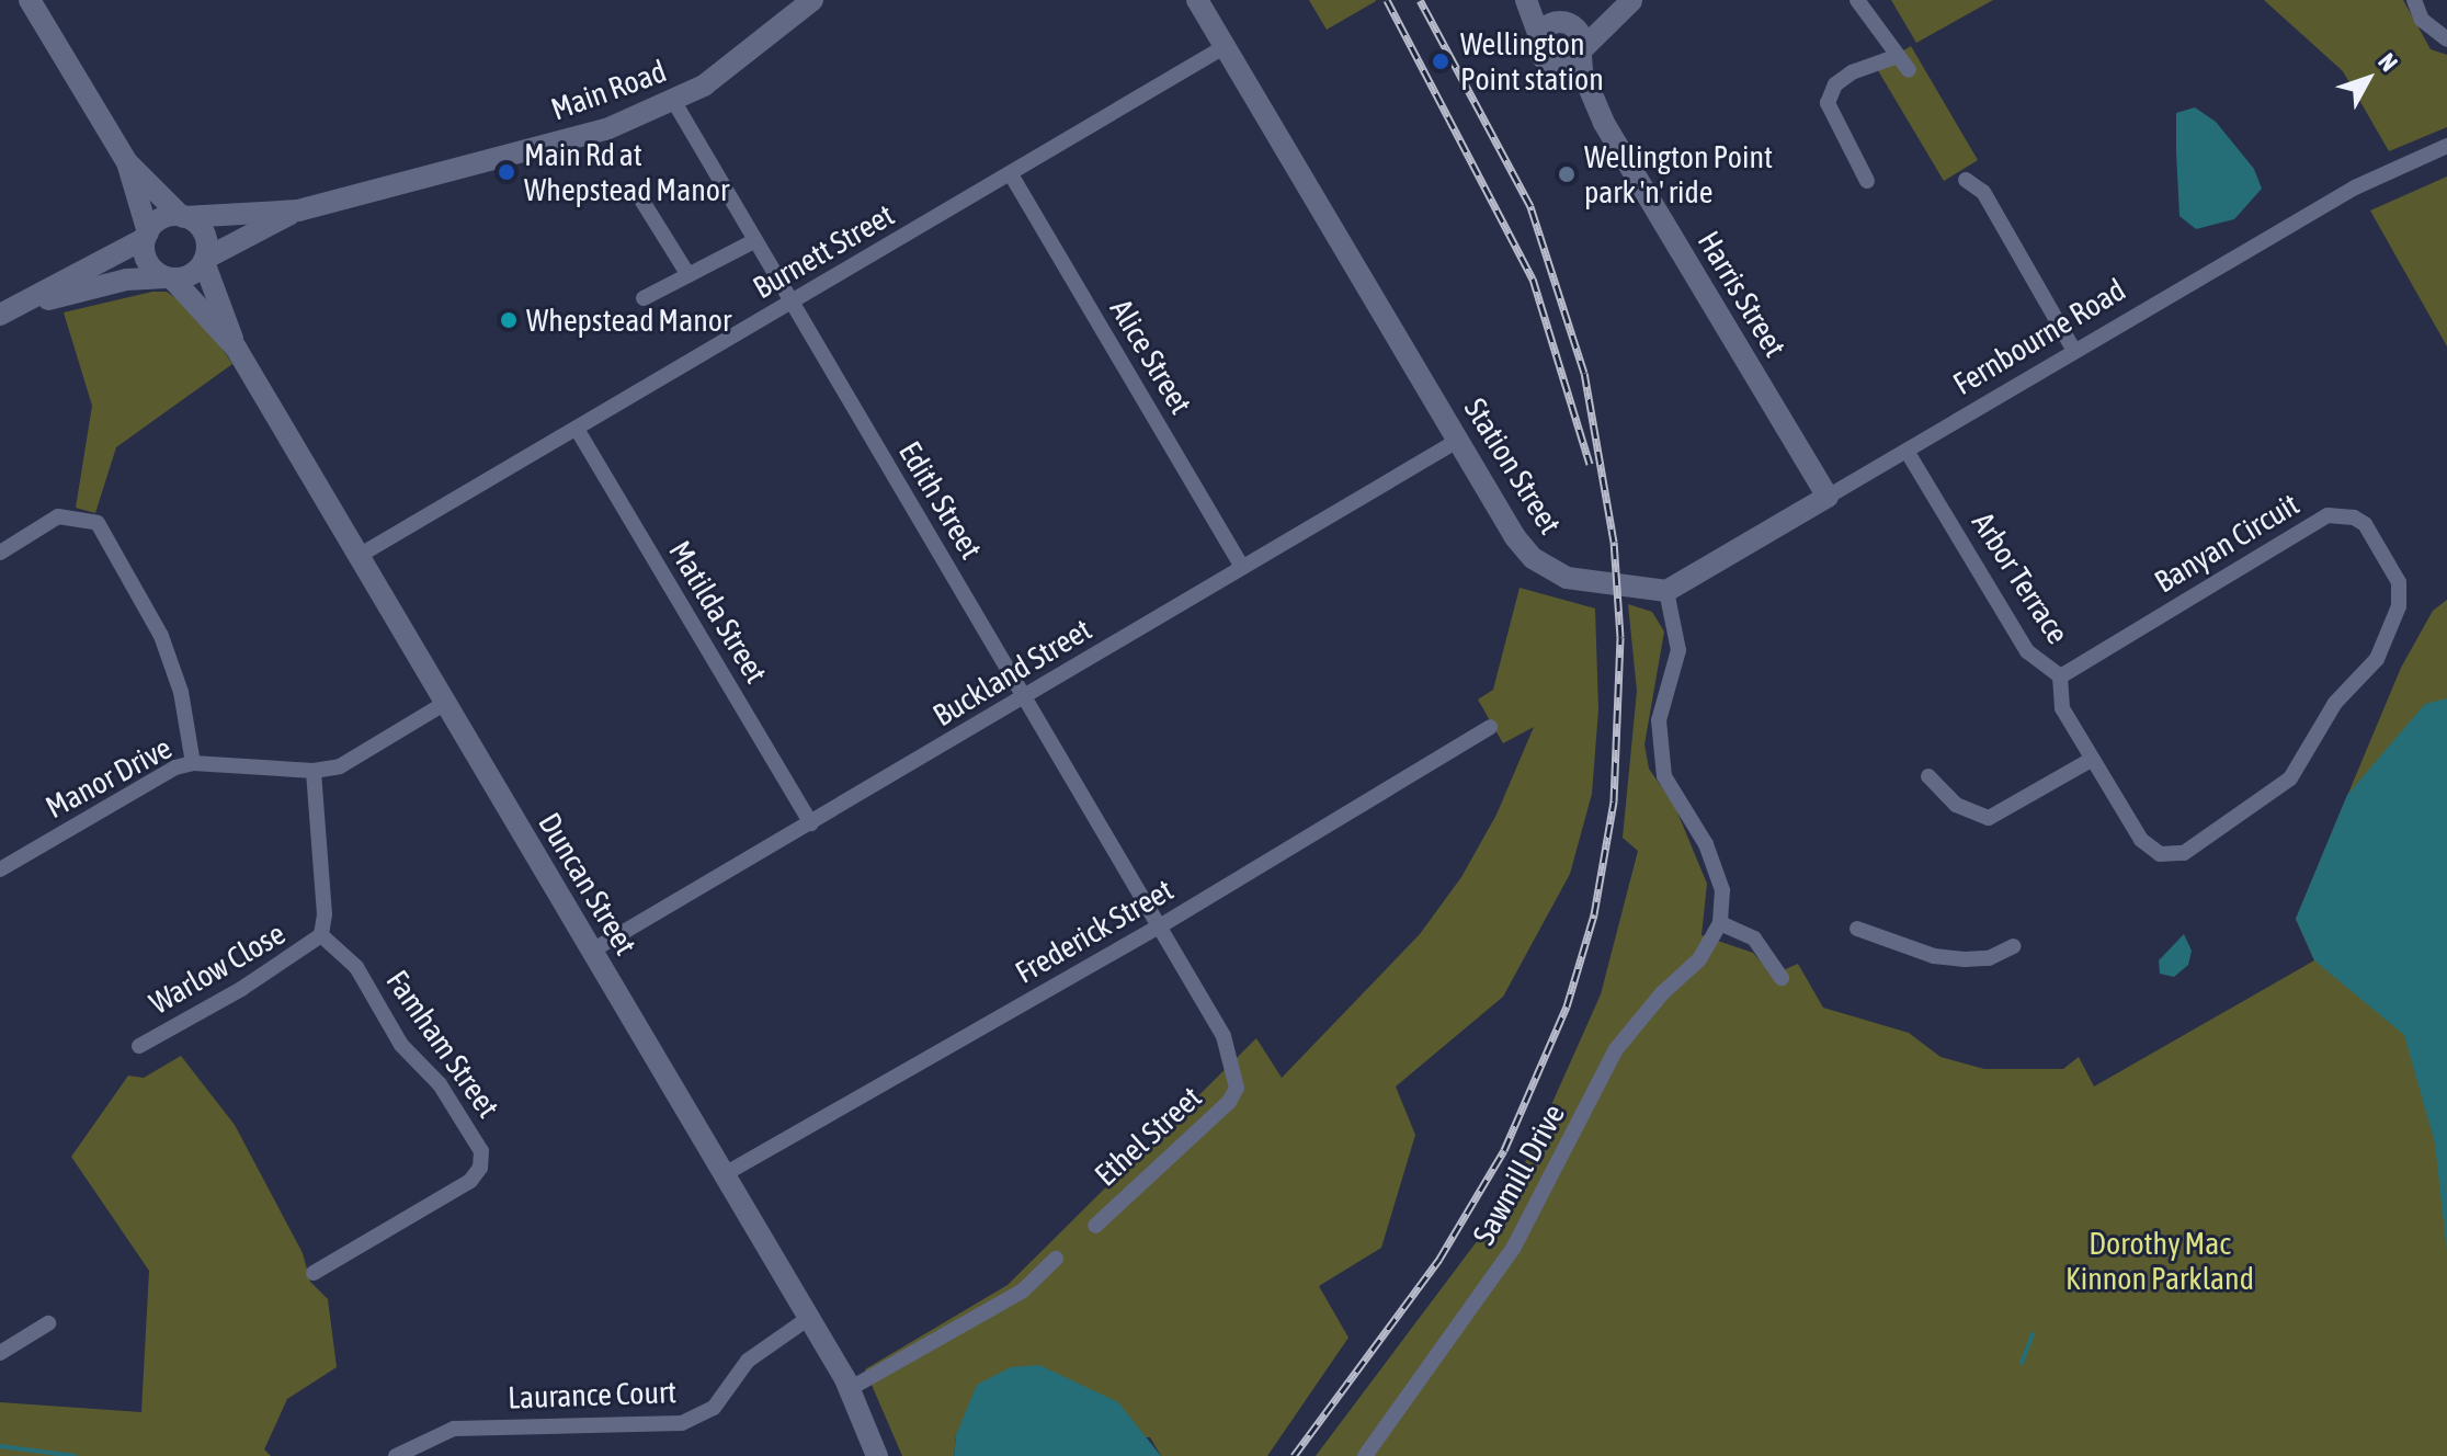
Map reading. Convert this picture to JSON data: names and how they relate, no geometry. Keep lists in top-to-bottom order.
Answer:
{
  "streets": {
    "street": [
      "Main Road",
      "Burnett Street",
      "Harris Street",
      "Fernbourne Road",
      "Alice Street",
      "Station Street",
      "Edith Street",
      "Banyan Circuit",
      "Arbor Terrace",
      "Matilda Street",
      "Buckland Street",
      "Manor Drive",
      "Duncan Street",
      "Frederick Street",
      "Warlow Close",
      "Famham Street",
      "Ethel Street",
      "Sawmill Drive",
      "Laurance Court"
    ]
  },
  "crossings": [
    ["Main Road", "Edith Street"],
    ["Main Road", "Duncan Street"],
    ["Burnett Street", "Alice Street"],
    ["Burnett Street", "Station Street"],
    ["Burnett Street", "Edith Street"],
    ["Burnett Street", "Matilda Street"],
    ["Burnett Street", "Duncan Street"],
    ["Harris Street", "Fernbourne Road"],
    ["Fernbourne Road", "Station Street"],
    ["Fernbourne Road", "Arbor Terrace"],
    ["Alice Street", "Buckland Street"],
    ["Station Street", "Buckland Street"],
    ["Edith Street", "Buckland Street"],
    ["Edith Street", "Frederick Street"],
    ["Edith Street", "Ethel Street"],
    ["Banyan Circuit", "Arbor Terrace"],
    ["Matilda Street", "Buckland Street"],
    ["Buckland Street", "Duncan Street"],
    ["Manor Drive", "Duncan Street"],
    ["Duncan Street", "Frederick Street"],
    ["Duncan Street", "Laurance Court"],
    ["Frederick Street", "Ethel Street"],
    ["Warlow Close", "Famham Street"]
  ],
  "parks": ["Dorothy Mac Kinnon Parkland"],
  "places": [
    "Wellington Point station",
    "Main Rd at Whepstead Manor",
    "Wellington Point park 'n' ride",
    "Whepstead Manor"
  ],
  "north": "top right"
}
